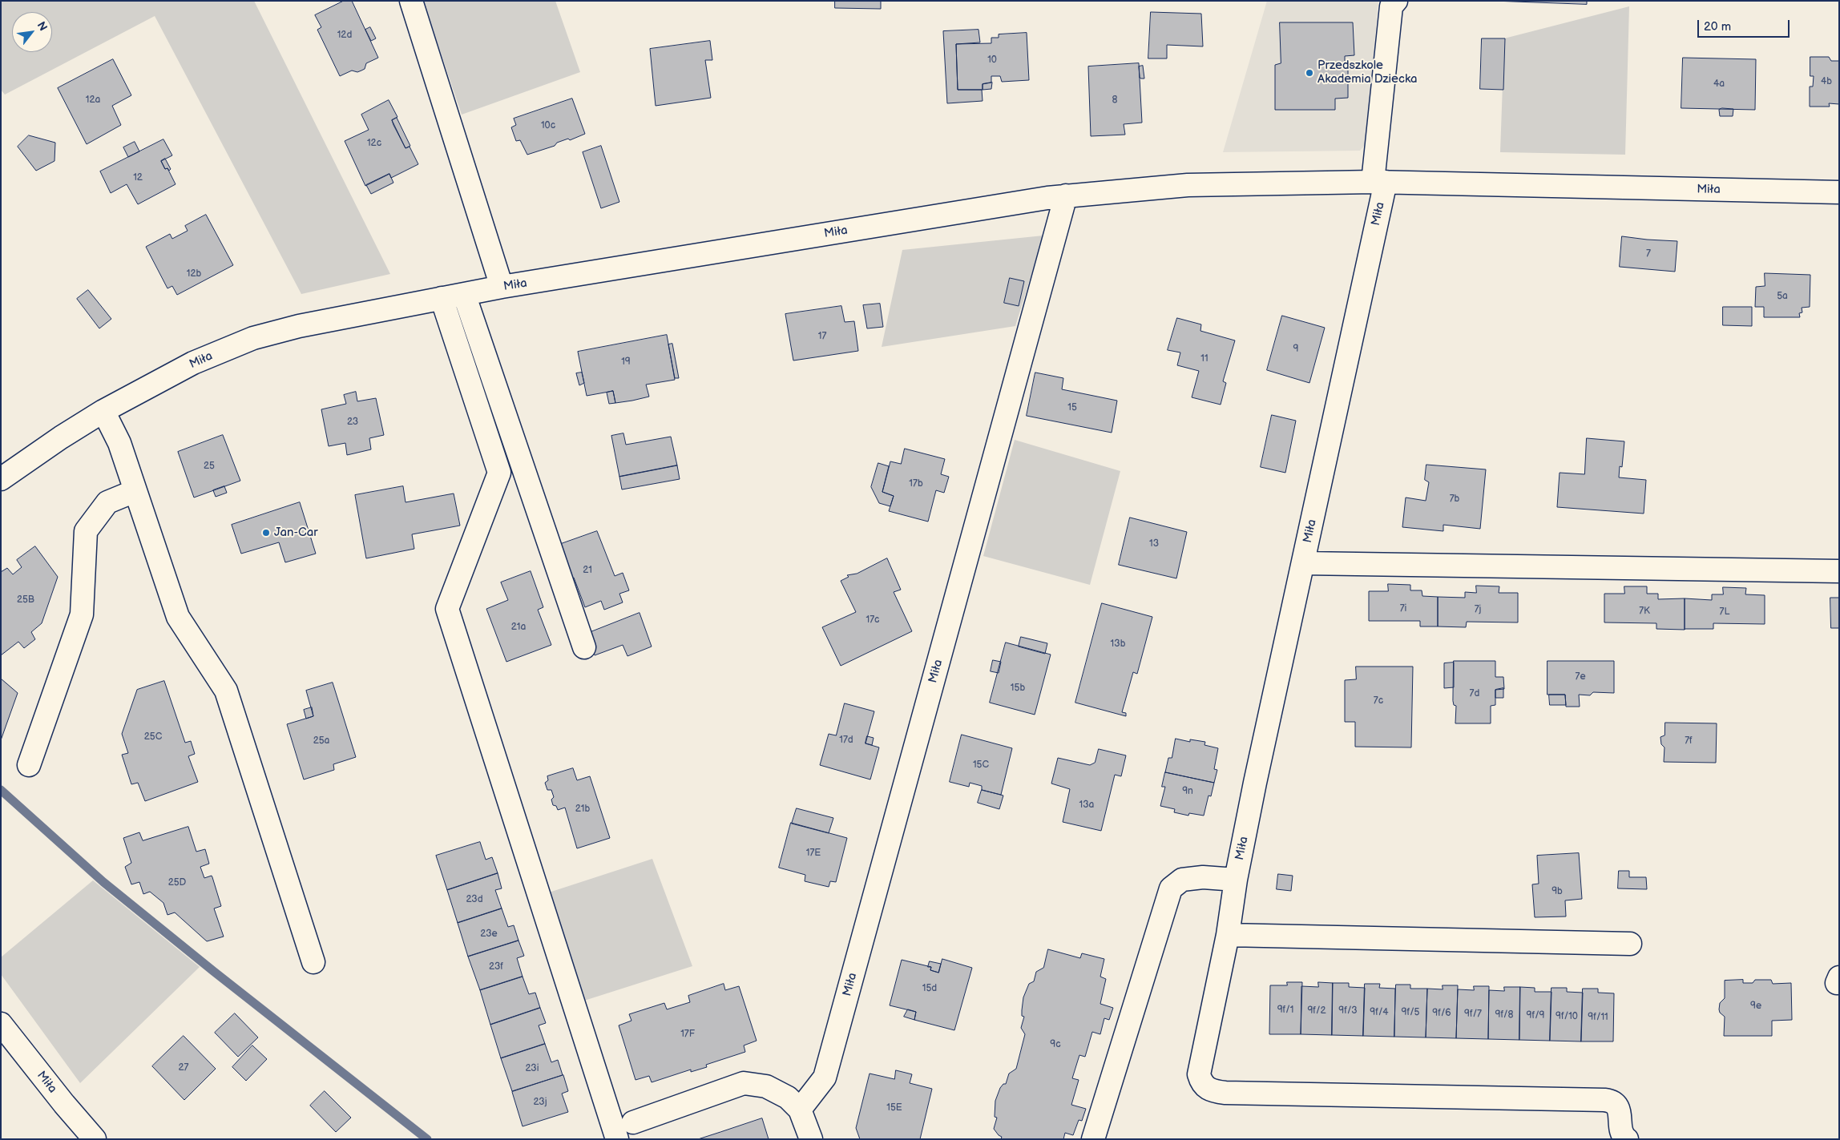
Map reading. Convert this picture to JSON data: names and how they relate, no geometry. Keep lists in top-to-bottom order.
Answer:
{
  "streets": {
    "street": ["Miła"]
  },
  "places": ["Przedszkole Akademia Dziecka", "Jan-Car"],
  "house_numbers": [
    "12d",
    "10",
    "4b",
    "4a",
    "12a",
    "8",
    "10c",
    "12c",
    "12",
    "7",
    "12b",
    "5a",
    "17",
    "9",
    "11",
    "19",
    "15",
    "23",
    "25",
    "17b",
    "7b",
    "13",
    "21",
    "25B",
    "7i",
    "7j",
    "7K",
    "7L",
    "17c",
    "21a",
    "13b",
    "7e",
    "15b",
    "7d",
    "7c",
    "25C",
    "17d",
    "25a",
    "7f",
    "15C",
    "9n",
    "13a",
    "21b",
    "17E",
    "25D",
    "9b",
    "23d",
    "23e",
    "23f",
    "15d",
    "9e",
    "9f/1",
    "9f/2",
    "9f/3",
    "9f/4",
    "9f/5",
    "9f/6",
    "9f/7",
    "9f/8",
    "9f/9",
    "9f/10",
    "9f/11",
    "17F",
    "9c",
    "27",
    "23i",
    "23j",
    "15E"
  ],
  "scale_bar": "20 m",
  "north": "top right"
}
